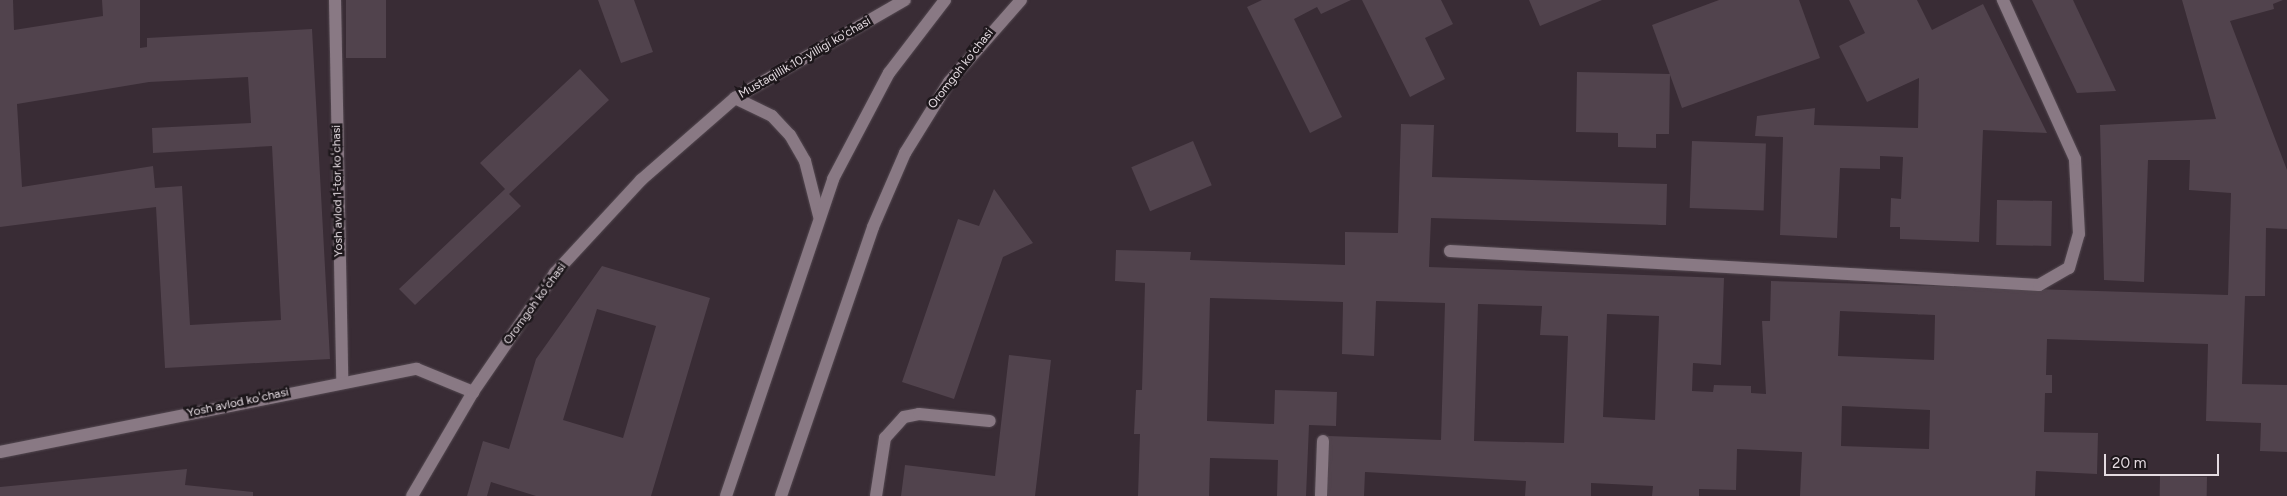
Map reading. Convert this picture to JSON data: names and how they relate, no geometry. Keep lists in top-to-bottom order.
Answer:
{
  "streets": {
    "street": [
      "Mustaqillik 10-yilligi ko'chasi",
      "Oromgoh koʻchasi",
      "Yosh avlod 1-tor koʻchasi",
      "Yosh avlod koʻchasi"
    ]
  },
  "crossings": [
    ["Mustaqillik 10-yilligi ko'chasi", "Oromgoh koʻchasi"],
    ["Oromgoh koʻchasi", "Yosh avlod koʻchasi"],
    ["Yosh avlod 1-tor koʻchasi", "Yosh avlod koʻchasi"]
  ],
  "scale_bar": "20 m"
}
